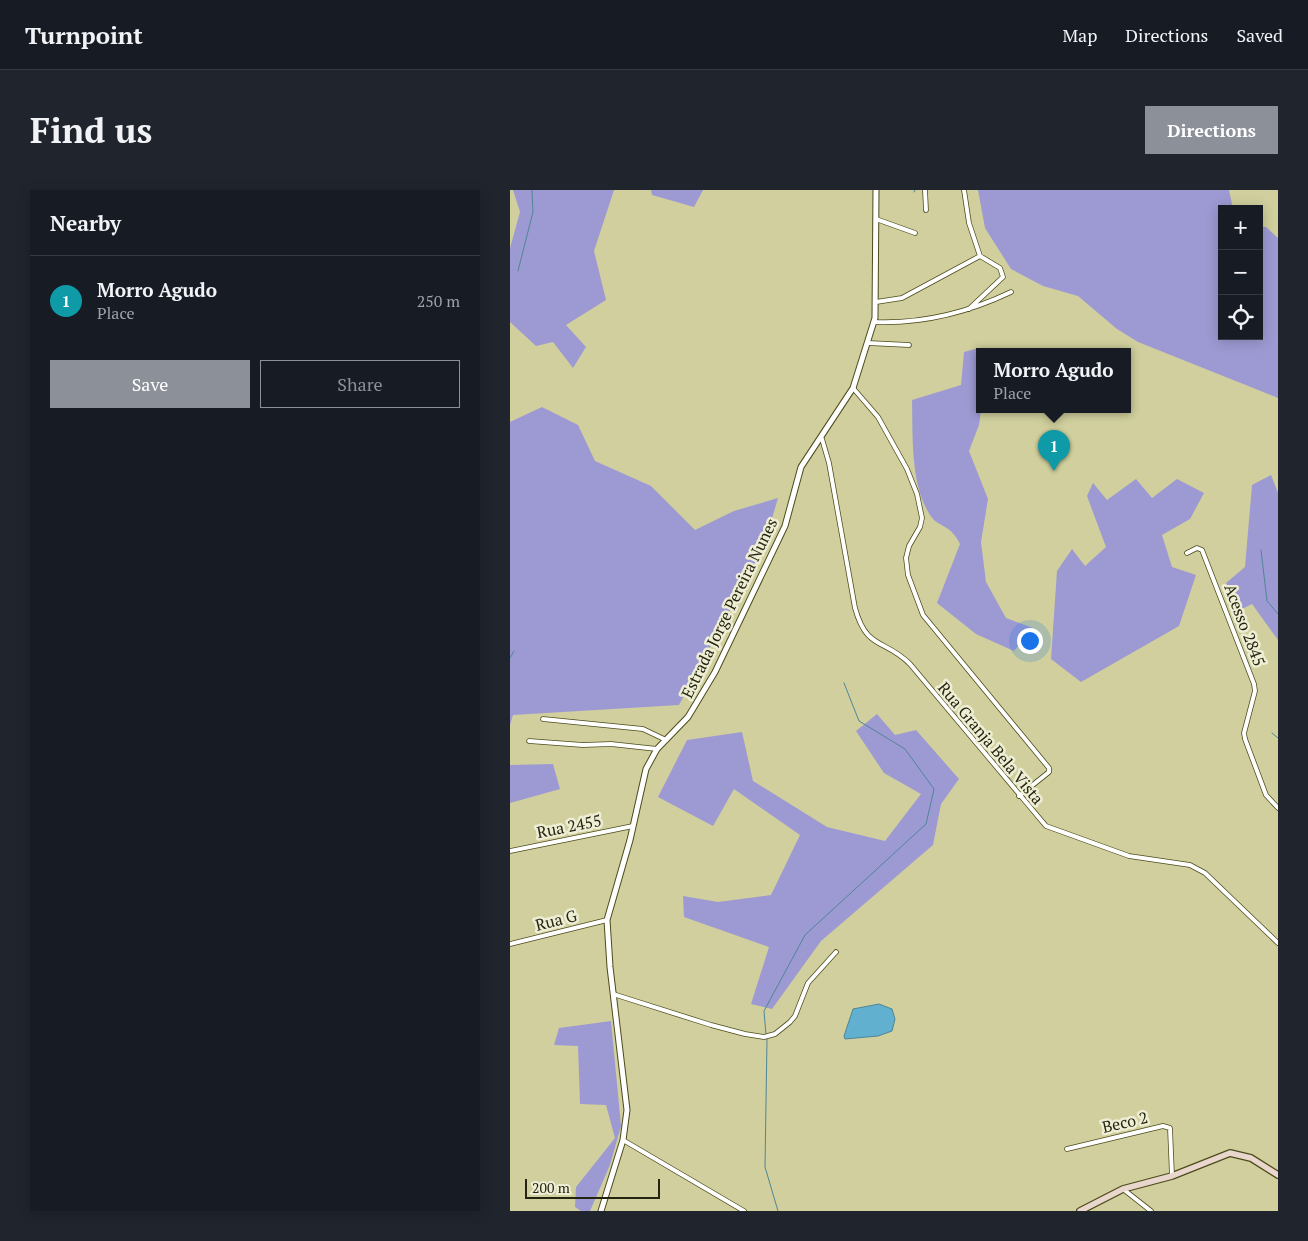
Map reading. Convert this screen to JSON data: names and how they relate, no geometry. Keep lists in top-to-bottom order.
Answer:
{
  "streets": {
    "street": [
      "Estrada Jorge Pereira Nunes",
      "Acesso 2845",
      "Rua Granja Bela Vista",
      "Rua 2455",
      "Rua G",
      "Beco 2"
    ]
  },
  "crossings": [
    ["Estrada Jorge Pereira Nunes", "Rua Granja Bela Vista"],
    ["Estrada Jorge Pereira Nunes", "Rua 2455"],
    ["Estrada Jorge Pereira Nunes", "Rua G"]
  ],
  "scale_bar": "200 m",
  "page": {
    "header": "Turnpoint",
    "nav": ["Map", "Directions", "Saved"],
    "buttons": [
      "Directions",
      ["Save", "Share"]
    ],
    "title": "Find us",
    "heading": "Nearby",
    "map_buttons": ["+", "−"],
    "list": [
      {
        "mark": "1",
        "name": "Morro Agudo",
        "note": "Place",
        "value": "250 m"
      }
    ],
    "popup": ["Morro Agudo", "Place"],
    "pins": "1",
    "scale": "200 m"
  }
}
